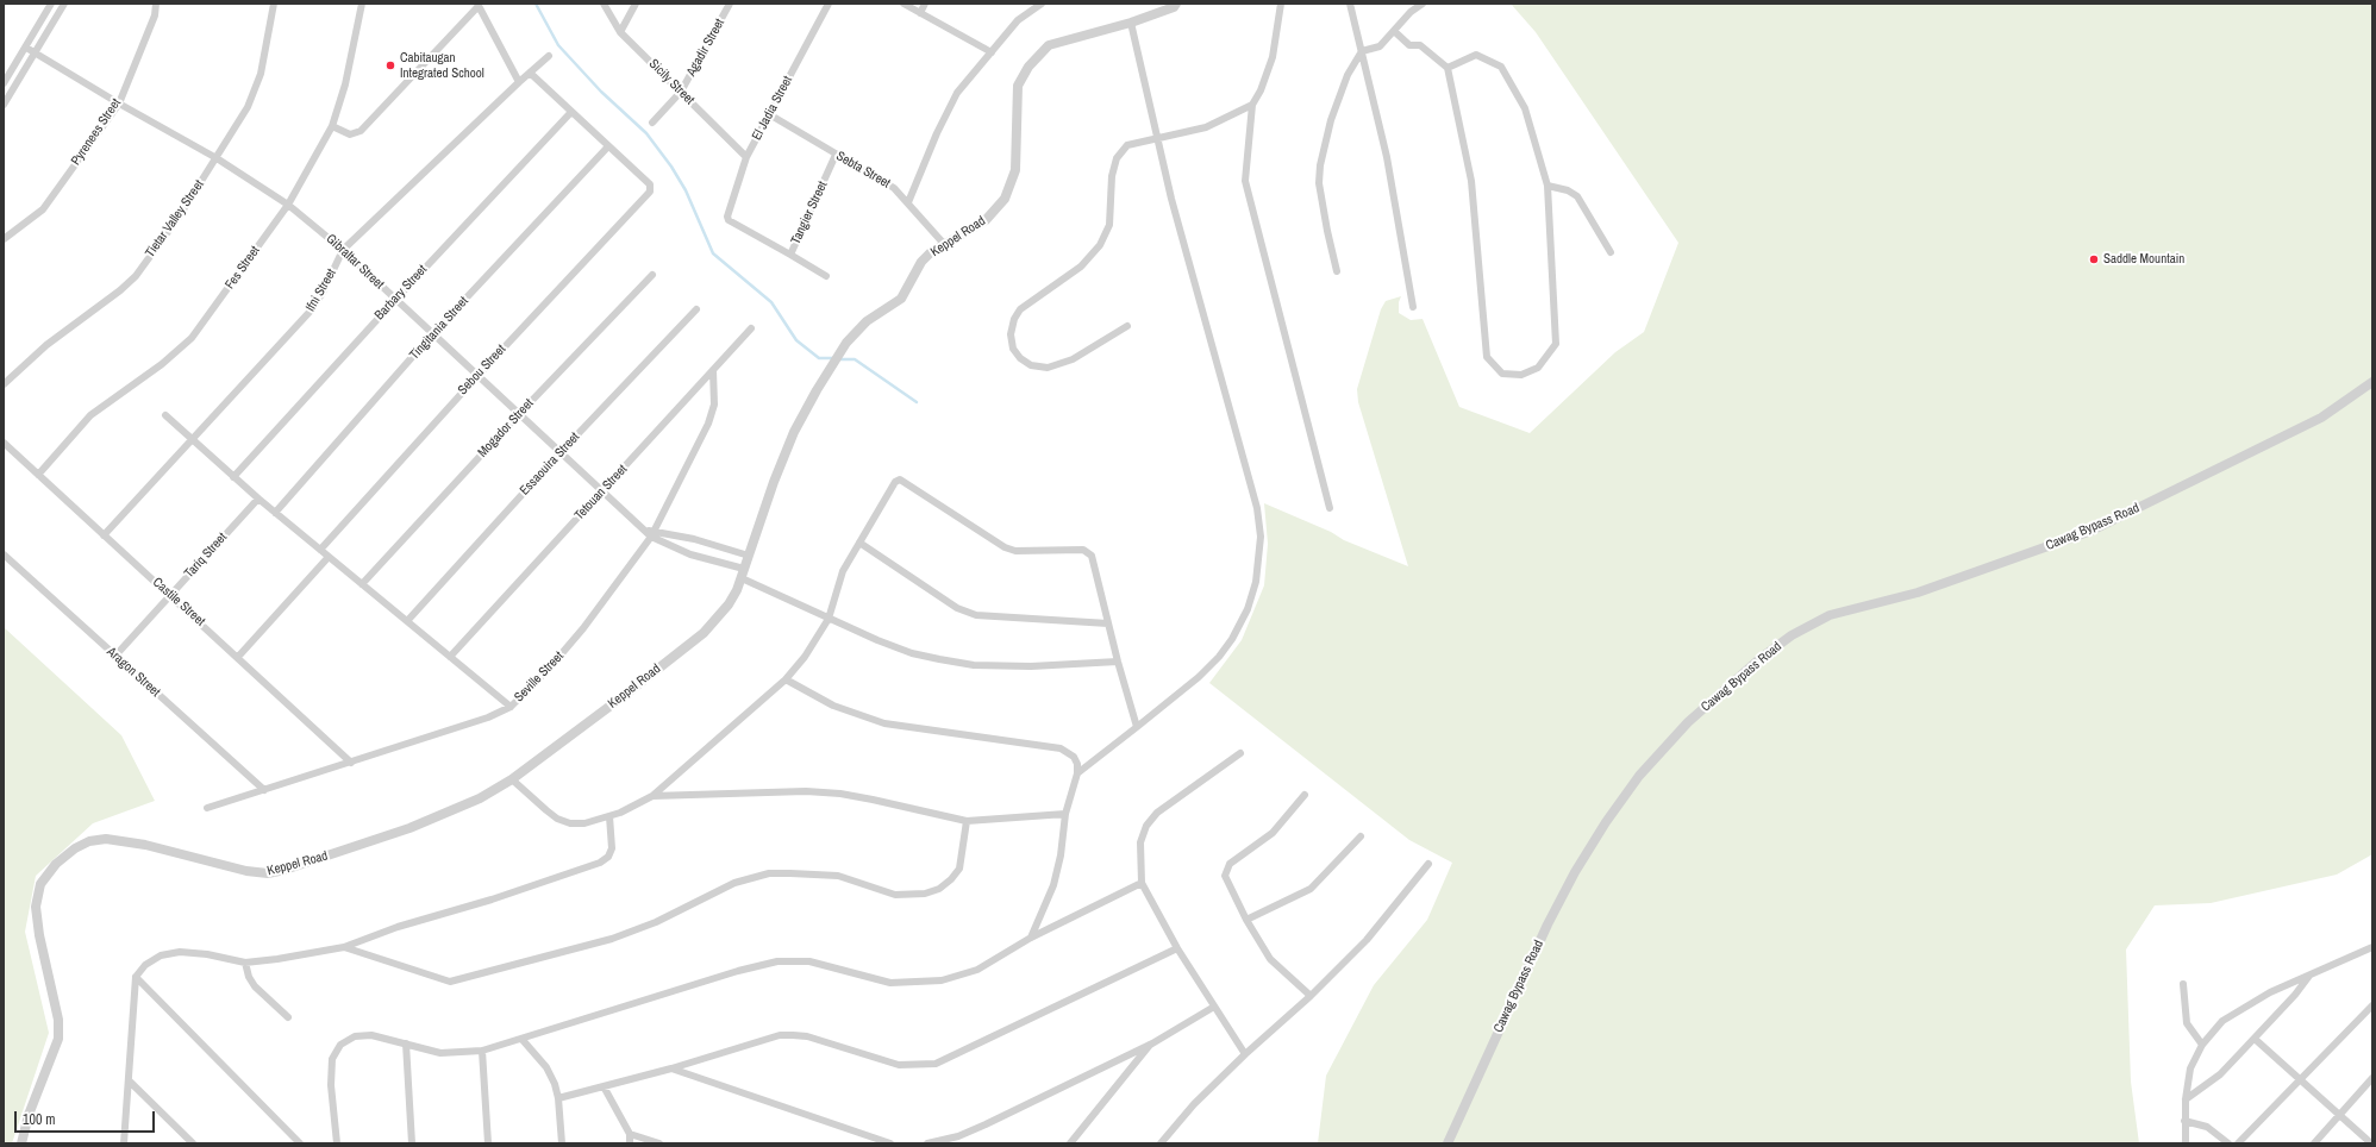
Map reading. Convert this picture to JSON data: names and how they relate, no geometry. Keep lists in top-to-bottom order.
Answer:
{
  "streets": {
    "street": [
      "Agadir Street",
      "Sicily Street",
      "El Jadia Street",
      "Pyrenees Street",
      "Sebta Street",
      "Tangier Street",
      "Tietar Valley Street",
      "Keppel Road",
      "Gibraltar Street",
      "Fes Street",
      "Ifni Street",
      "Barbary Street",
      "Tingitania Street",
      "Sebou Street",
      "Mogador Street",
      "Essaouira Street",
      "Tetouan Street",
      "Cawag Bypass Road",
      "Tariq Street",
      "Castile Street",
      "Aragon Street",
      "Seville Street"
    ]
  },
  "crossings": [
    ["Agadir Street", "Sicily Street"],
    ["Sicily Street", "El Jadia Street"],
    ["El Jadia Street", "Sebta Street"],
    ["El Jadia Street", "Tangier Street"],
    ["Pyrenees Street", "Gibraltar Street"],
    ["Sebta Street", "Tangier Street"],
    ["Sebta Street", "Keppel Road"],
    ["Tietar Valley Street", "Gibraltar Street"],
    ["Gibraltar Street", "Fes Street"],
    ["Gibraltar Street", "Ifni Street"],
    ["Gibraltar Street", "Barbary Street"],
    ["Gibraltar Street", "Tingitania Street"],
    ["Gibraltar Street", "Sebou Street"],
    ["Gibraltar Street", "Mogador Street"],
    ["Gibraltar Street", "Essaouira Street"],
    ["Gibraltar Street", "Tetouan Street"],
    ["Gibraltar Street", "Seville Street"],
    ["Fes Street", "Castile Street"],
    ["Ifni Street", "Castile Street"],
    ["Tingitania Street", "Sebou Street"],
    ["Tetouan Street", "Seville Street"],
    ["Tariq Street", "Castile Street"],
    ["Tariq Street", "Aragon Street"],
    ["Castile Street", "Seville Street"],
    ["Aragon Street", "Seville Street"]
  ],
  "places": ["Cabitaugan Integrated School", "Saddle Mountain"],
  "scale_bar": "100 m"
}
